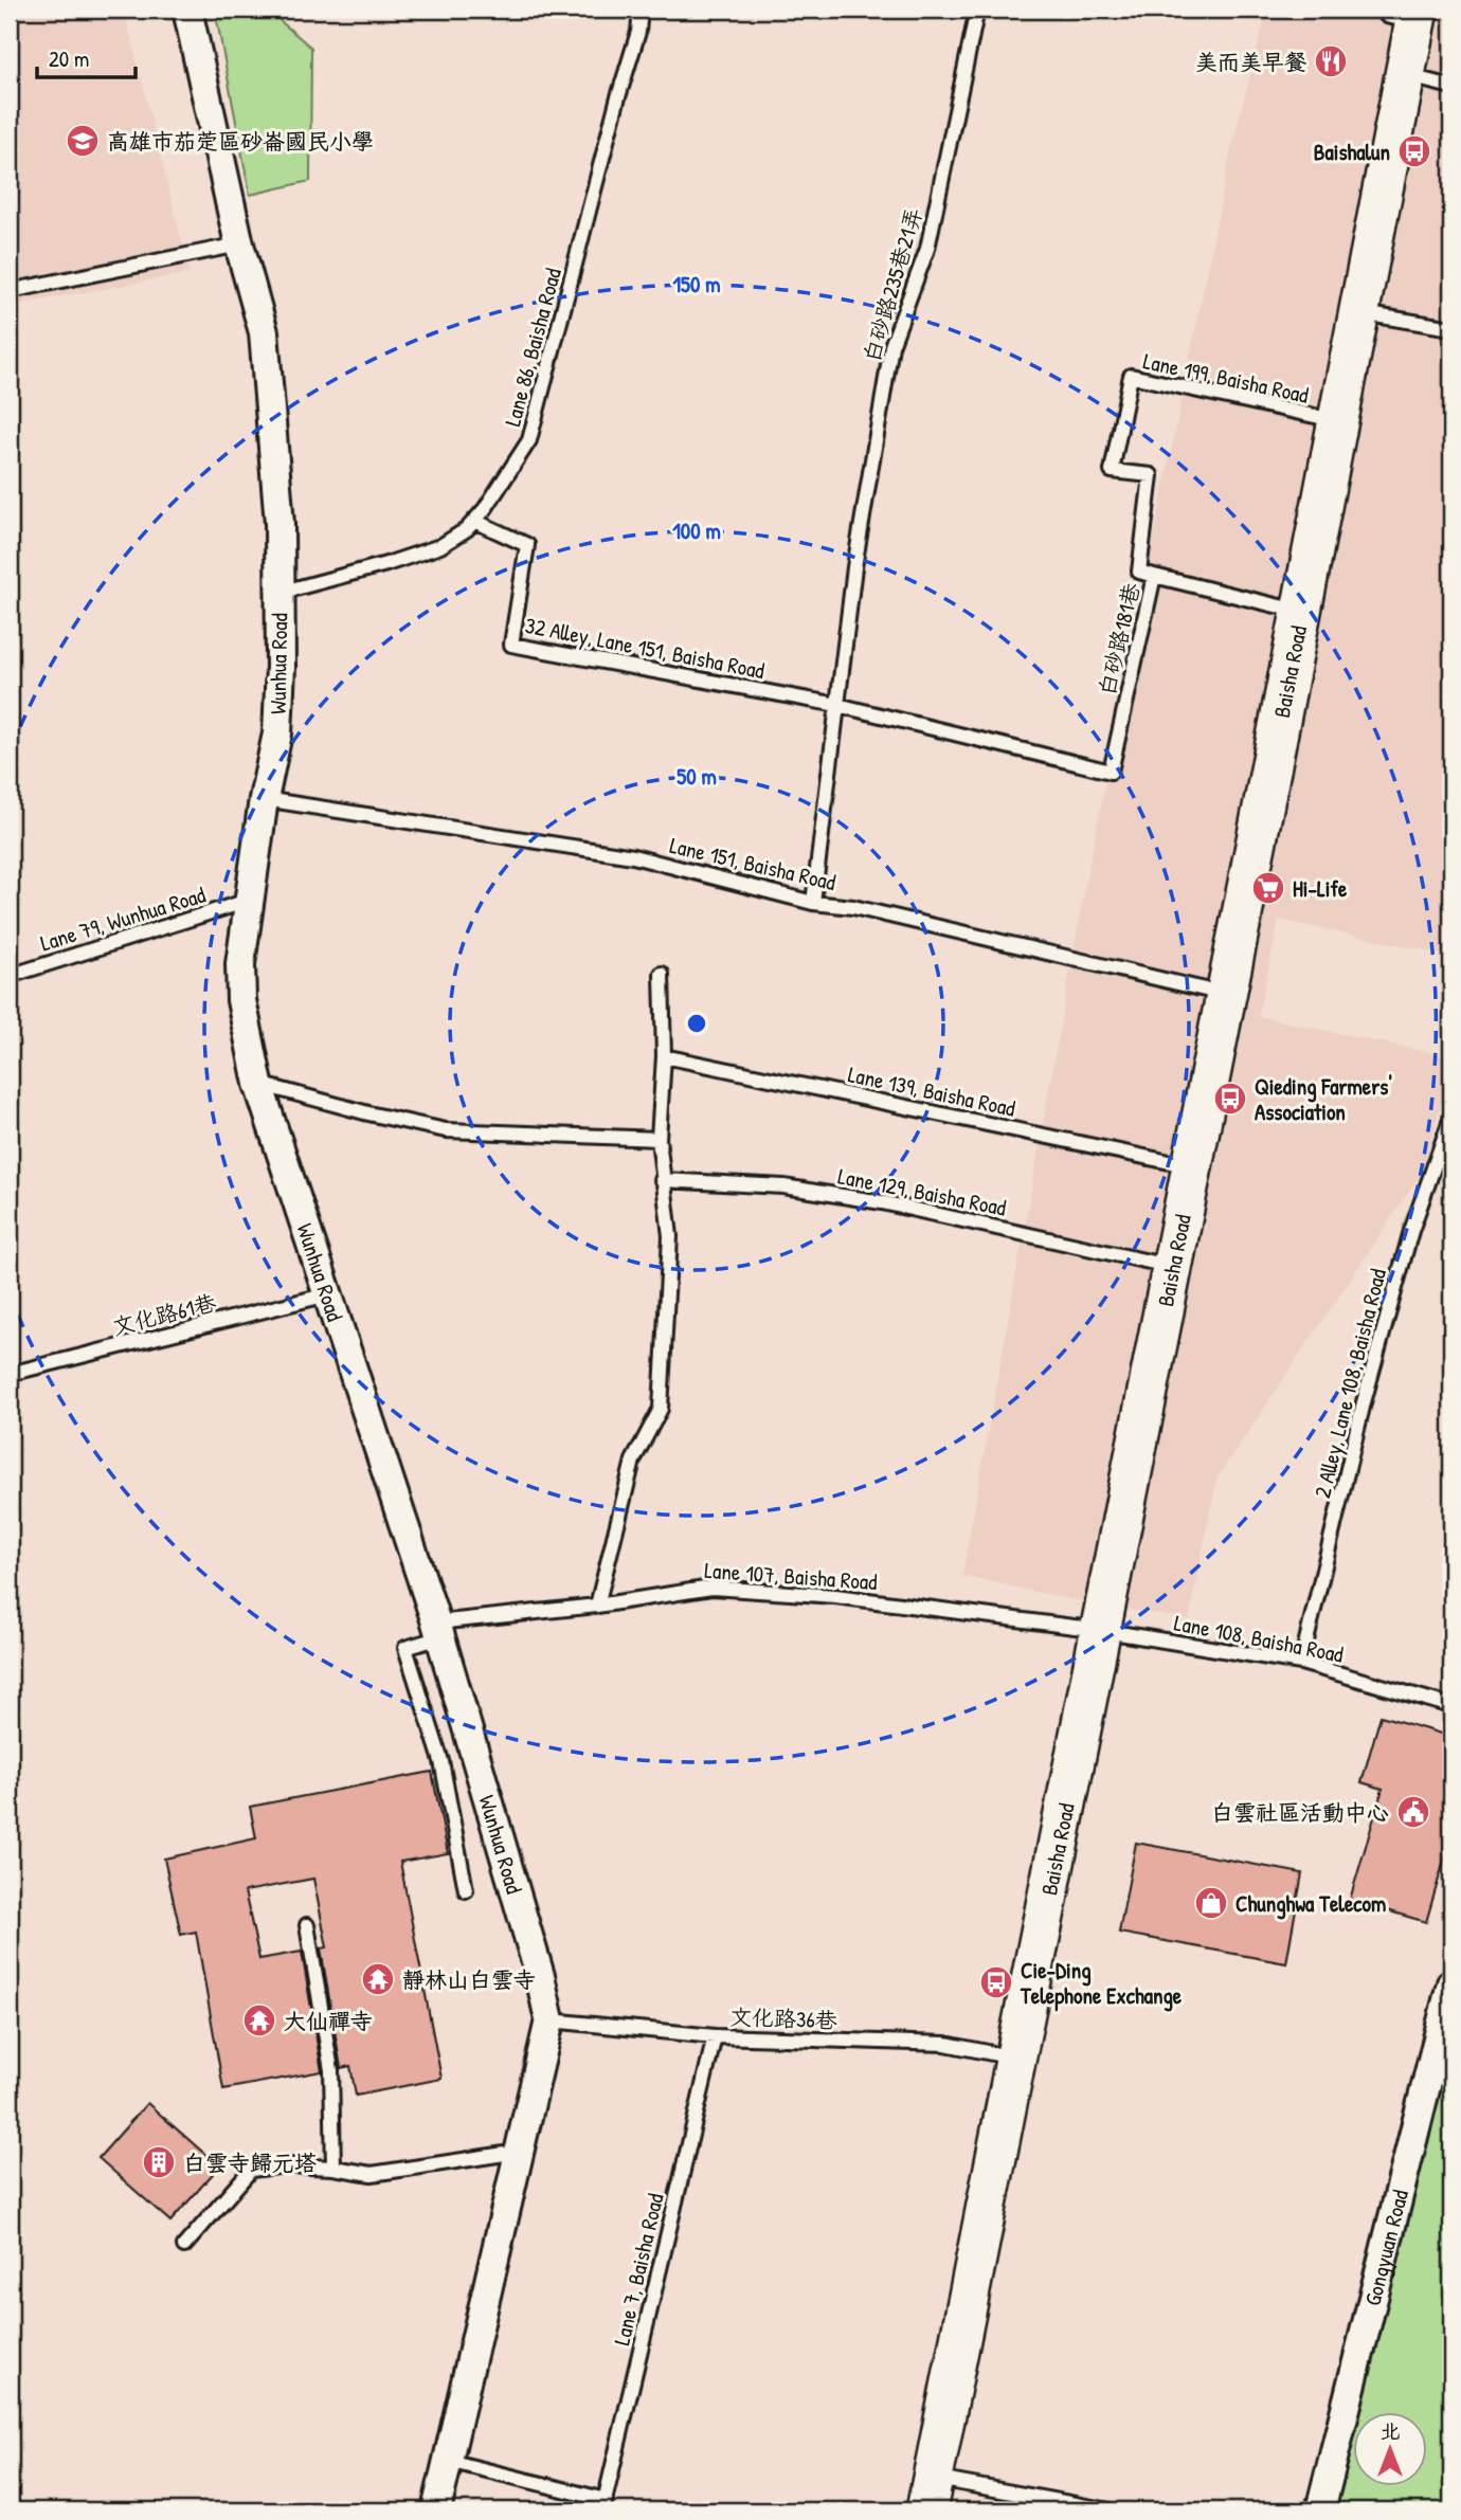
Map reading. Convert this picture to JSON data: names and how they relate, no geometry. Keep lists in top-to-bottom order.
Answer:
{
  "streets": {
    "street": ["Wunhua Road", "Baisha Road", "Gongyuan Road"],
    "lane": [
      "白砂路235巷21弄",
      "Lane 86, Baisha Road",
      "Lane 199, Baisha Road",
      "白砂路181巷",
      "32 Alley, Lane 151, Baisha Road",
      "Lane 151, Baisha Road",
      "Lane 79, Wunhua Road",
      "Lane 139, Baisha Road",
      "Lane 129, Baisha Road",
      "文化路61巷",
      "2 Alley, Lane 108, Baisha Road",
      "Lane 107, Baisha Road",
      "Lane 108, Baisha Road",
      "文化路36巷",
      "Lane 7, Baisha Road"
    ]
  },
  "crossings": [
    ["白砂路235巷21弄", "32 Alley, Lane 151, Baisha Road"],
    ["Lane 86, Baisha Road", "32 Alley, Lane 151, Baisha Road"],
    ["Lane 86, Baisha Road", "Wunhua Road"],
    ["Lane 199, Baisha Road", "白砂路181巷"],
    ["Lane 199, Baisha Road", "Baisha Road"],
    ["白砂路181巷", "32 Alley, Lane 151, Baisha Road"],
    ["白砂路181巷", "Baisha Road"],
    ["Wunhua Road", "Lane 151, Baisha Road"],
    ["Wunhua Road", "Lane 79, Wunhua Road"],
    ["Wunhua Road", "文化路61巷"],
    ["Wunhua Road", "Lane 107, Baisha Road"],
    ["Wunhua Road", "文化路36巷"],
    ["Baisha Road", "Lane 151, Baisha Road"],
    ["Baisha Road", "Lane 139, Baisha Road"],
    ["Baisha Road", "Lane 129, Baisha Road"],
    ["Baisha Road", "Lane 107, Baisha Road"],
    ["Baisha Road", "Lane 108, Baisha Road"],
    ["Baisha Road", "文化路36巷"],
    ["2 Alley, Lane 108, Baisha Road", "Lane 108, Baisha Road"],
    ["Lane 107, Baisha Road", "Lane 108, Baisha Road"],
    ["文化路36巷", "Lane 7, Baisha Road"]
  ],
  "places": {
    "restaurant": ["美而美早餐"],
    "school or university": ["高雄市茄萣區砂崙國民小學"],
    "bus stop": ["Baishalun", "Qieding Farmers' Association", "Cie-Ding Telephone Exchange"],
    "supermarket": ["Hi-Life"],
    "public building": ["白雲社區活動中心"],
    "shop": ["Chunghwa Telecom"],
    "temple": ["靜林山白雲寺", "大仙禪寺"],
    "building": ["白雲寺歸元塔"]
  },
  "scale_bar": "20 m",
  "north": "top",
  "rings": ["150 m", "100 m", "50 m"]
}
